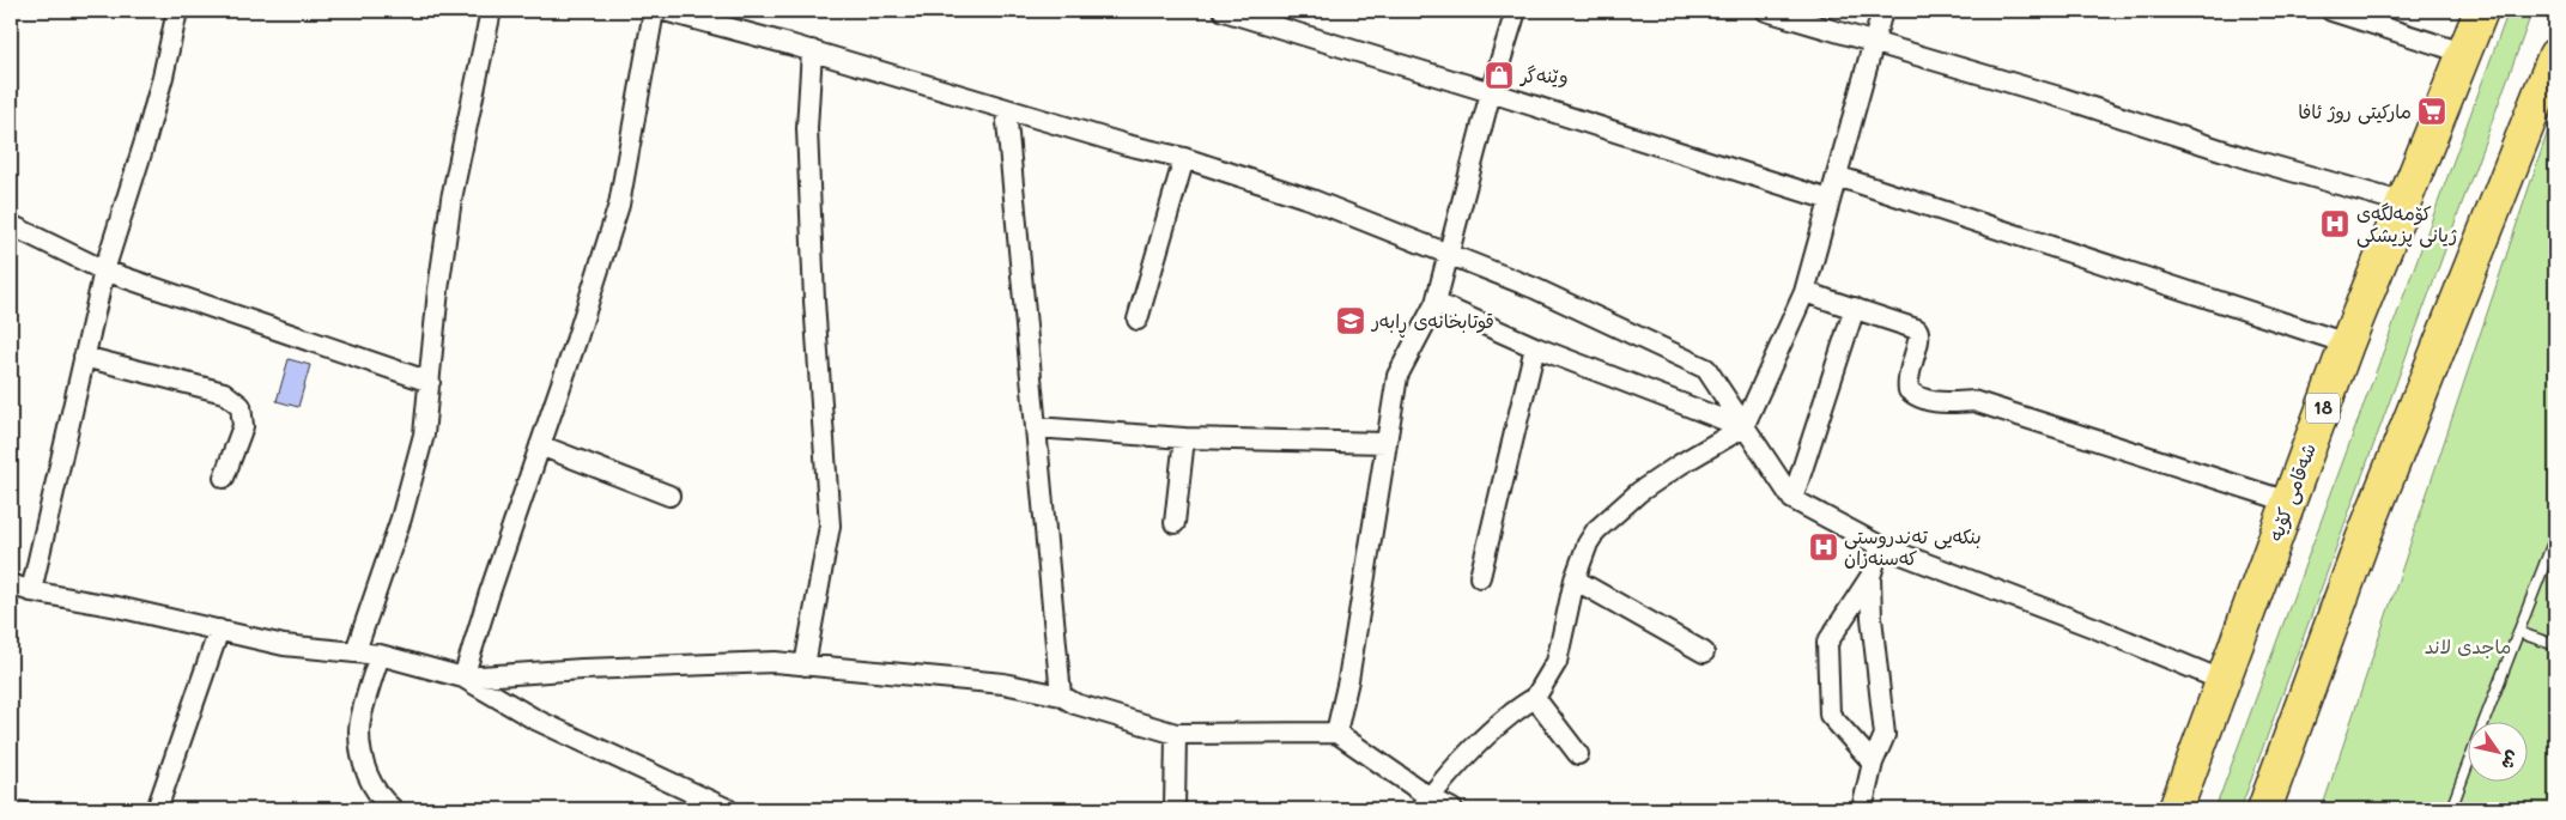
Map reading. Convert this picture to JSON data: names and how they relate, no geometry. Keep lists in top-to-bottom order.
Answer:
{
  "streets": {
    "highway": ["18", "شەقامی کۆیە"]
  },
  "parks": ["ماجدی لاند"],
  "places": {
    "shop": ["وێنەگر"],
    "supermarket": ["ماركيتى روژ ئافا"],
    "hospital": ["کۆمەلگەی ژیانی پزیشکی", "بنکەیی تەندروستی کەسنەزان"],
    "school or university": ["قوتابخانەی ڕابەر"]
  },
  "north": "bottom right"
}
